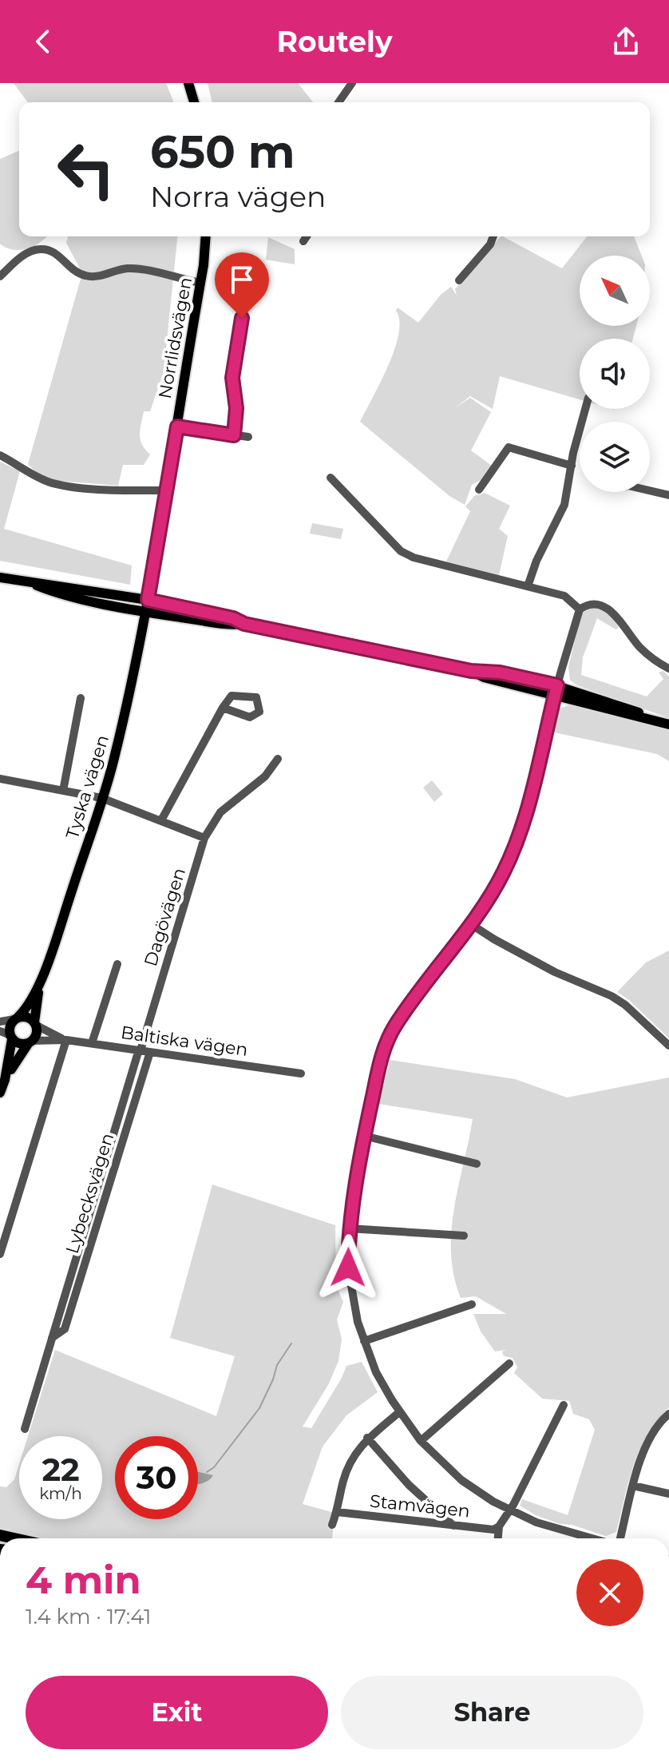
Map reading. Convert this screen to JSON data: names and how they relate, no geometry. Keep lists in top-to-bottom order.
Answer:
{
  "streets": {
    "main road": ["Norrlidsvägen", "Tyska vägen"],
    "street": [
      "Dagövägen",
      "Baltiska vägen",
      "Lybecksvägen",
      "Stamvägen"
    ]
  },
  "crossings": [
    ["Norrlidsvägen", "Tyska vägen"],
    ["Tyska vägen", "Baltiska vägen"],
    ["Dagövägen", "Baltiska vägen"],
    ["Dagövägen", "Lybecksvägen"],
    ["Baltiska vägen", "Lybecksvägen"]
  ],
  "north": "top left",
  "page": {
    "header": "Routely",
    "turn": ["650 m", "Norra vägen"],
    "speed": "22 km/h",
    "limit": "30",
    "heading": ["4 min", "1.4 km · 17:41"],
    "buttons": ["Exit", "Share"]
  }
}
